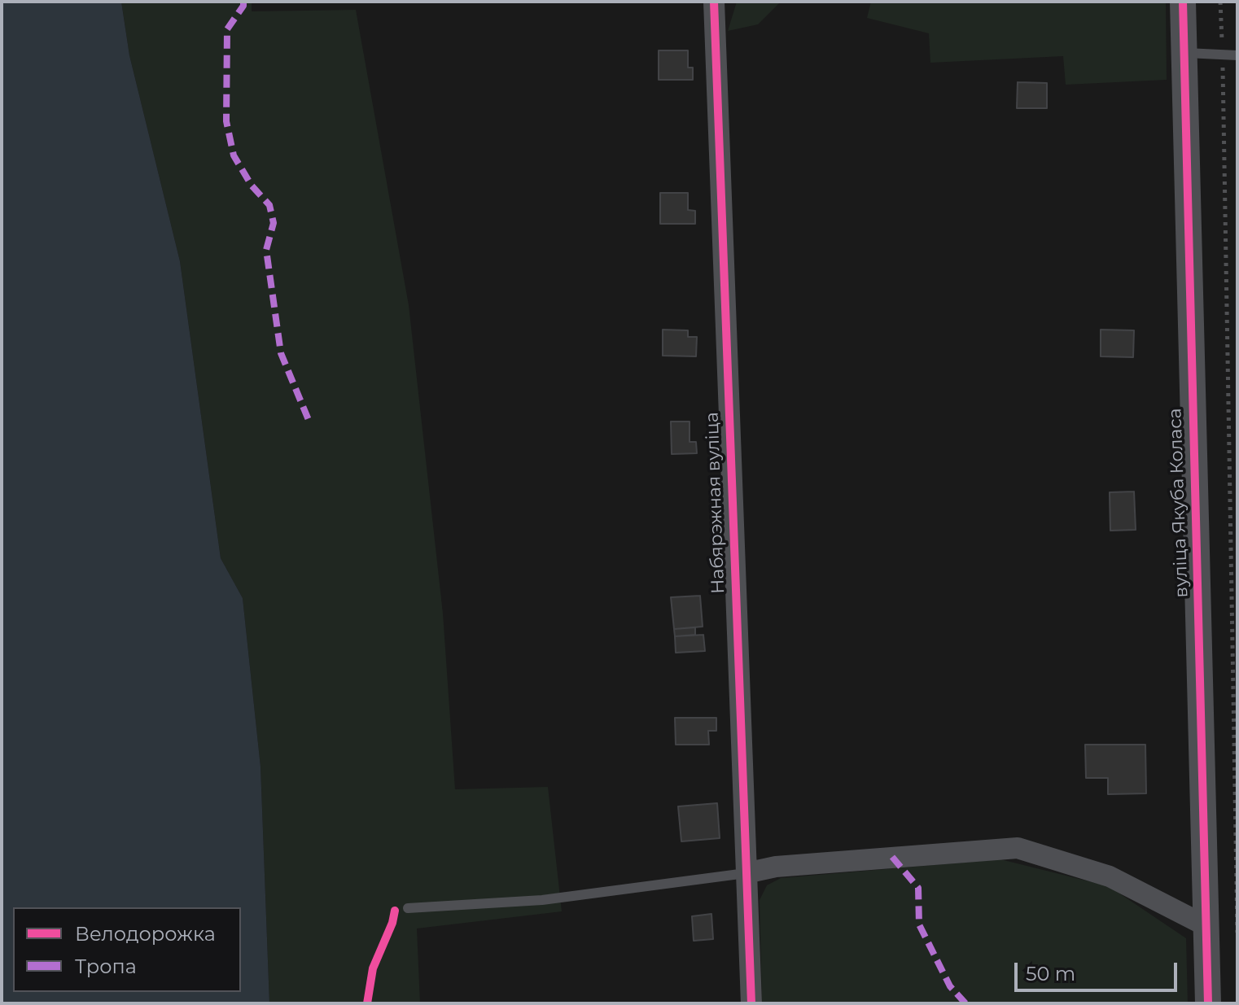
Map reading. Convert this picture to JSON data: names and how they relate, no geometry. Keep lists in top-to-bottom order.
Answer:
{
  "streets": {
    "street": ["Набярэжная вуліца", "вуліца Якуба Коласа"]
  },
  "legend": ["Велодорожка", "Тропа"],
  "scale_bar": "50 m"
}
